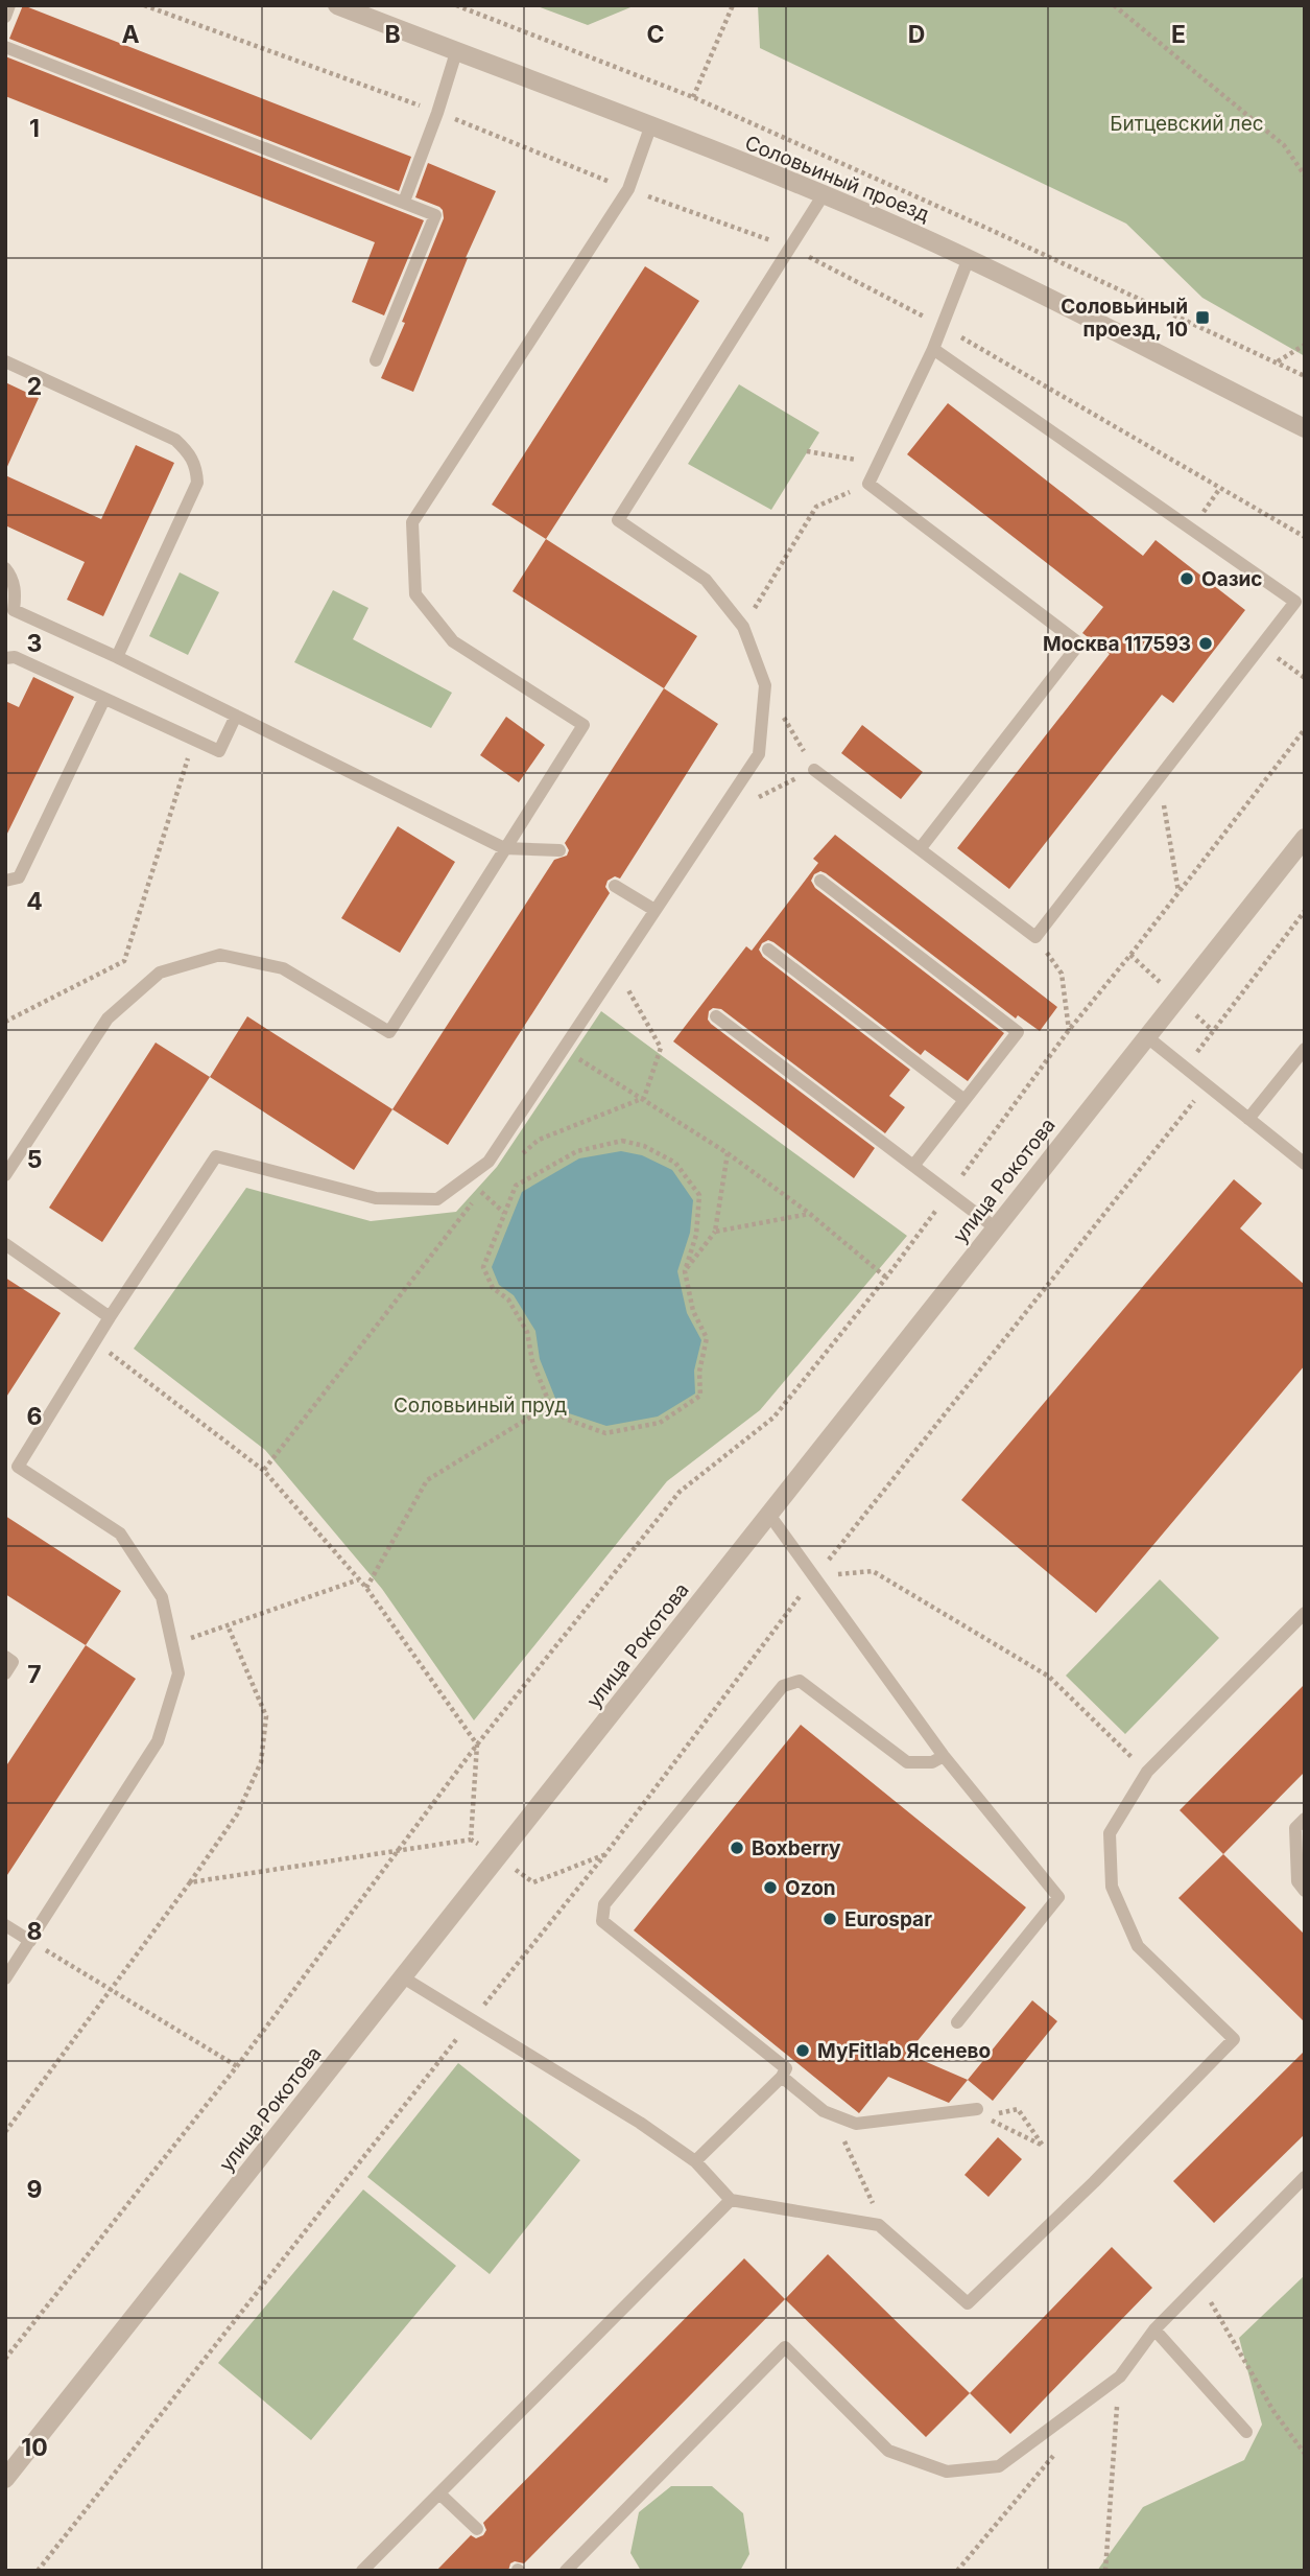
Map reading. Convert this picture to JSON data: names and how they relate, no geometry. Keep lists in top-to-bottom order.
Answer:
{
  "streets": {
    "street": ["Соловьиный проезд", "улица Рокотова"]
  },
  "parks": ["Битцевский лес", "Соловьиный пруд"],
  "places": {
    "transit": ["Соловьиный проезд, 10"],
    "other": [
      "Оазис",
      "Москва 117593",
      "Boxberry",
      "Ozon",
      "Eurospar",
      "MyFitlab Ясенево"
    ]
  },
  "grid": {
    "columns": [
      "A",
      "B",
      "C",
      "D",
      "E"
    ],
    "rows": [
      "1",
      "2",
      "3",
      "4",
      "5",
      "6",
      "7",
      "8",
      "9",
      "10"
    ]
  }
}
